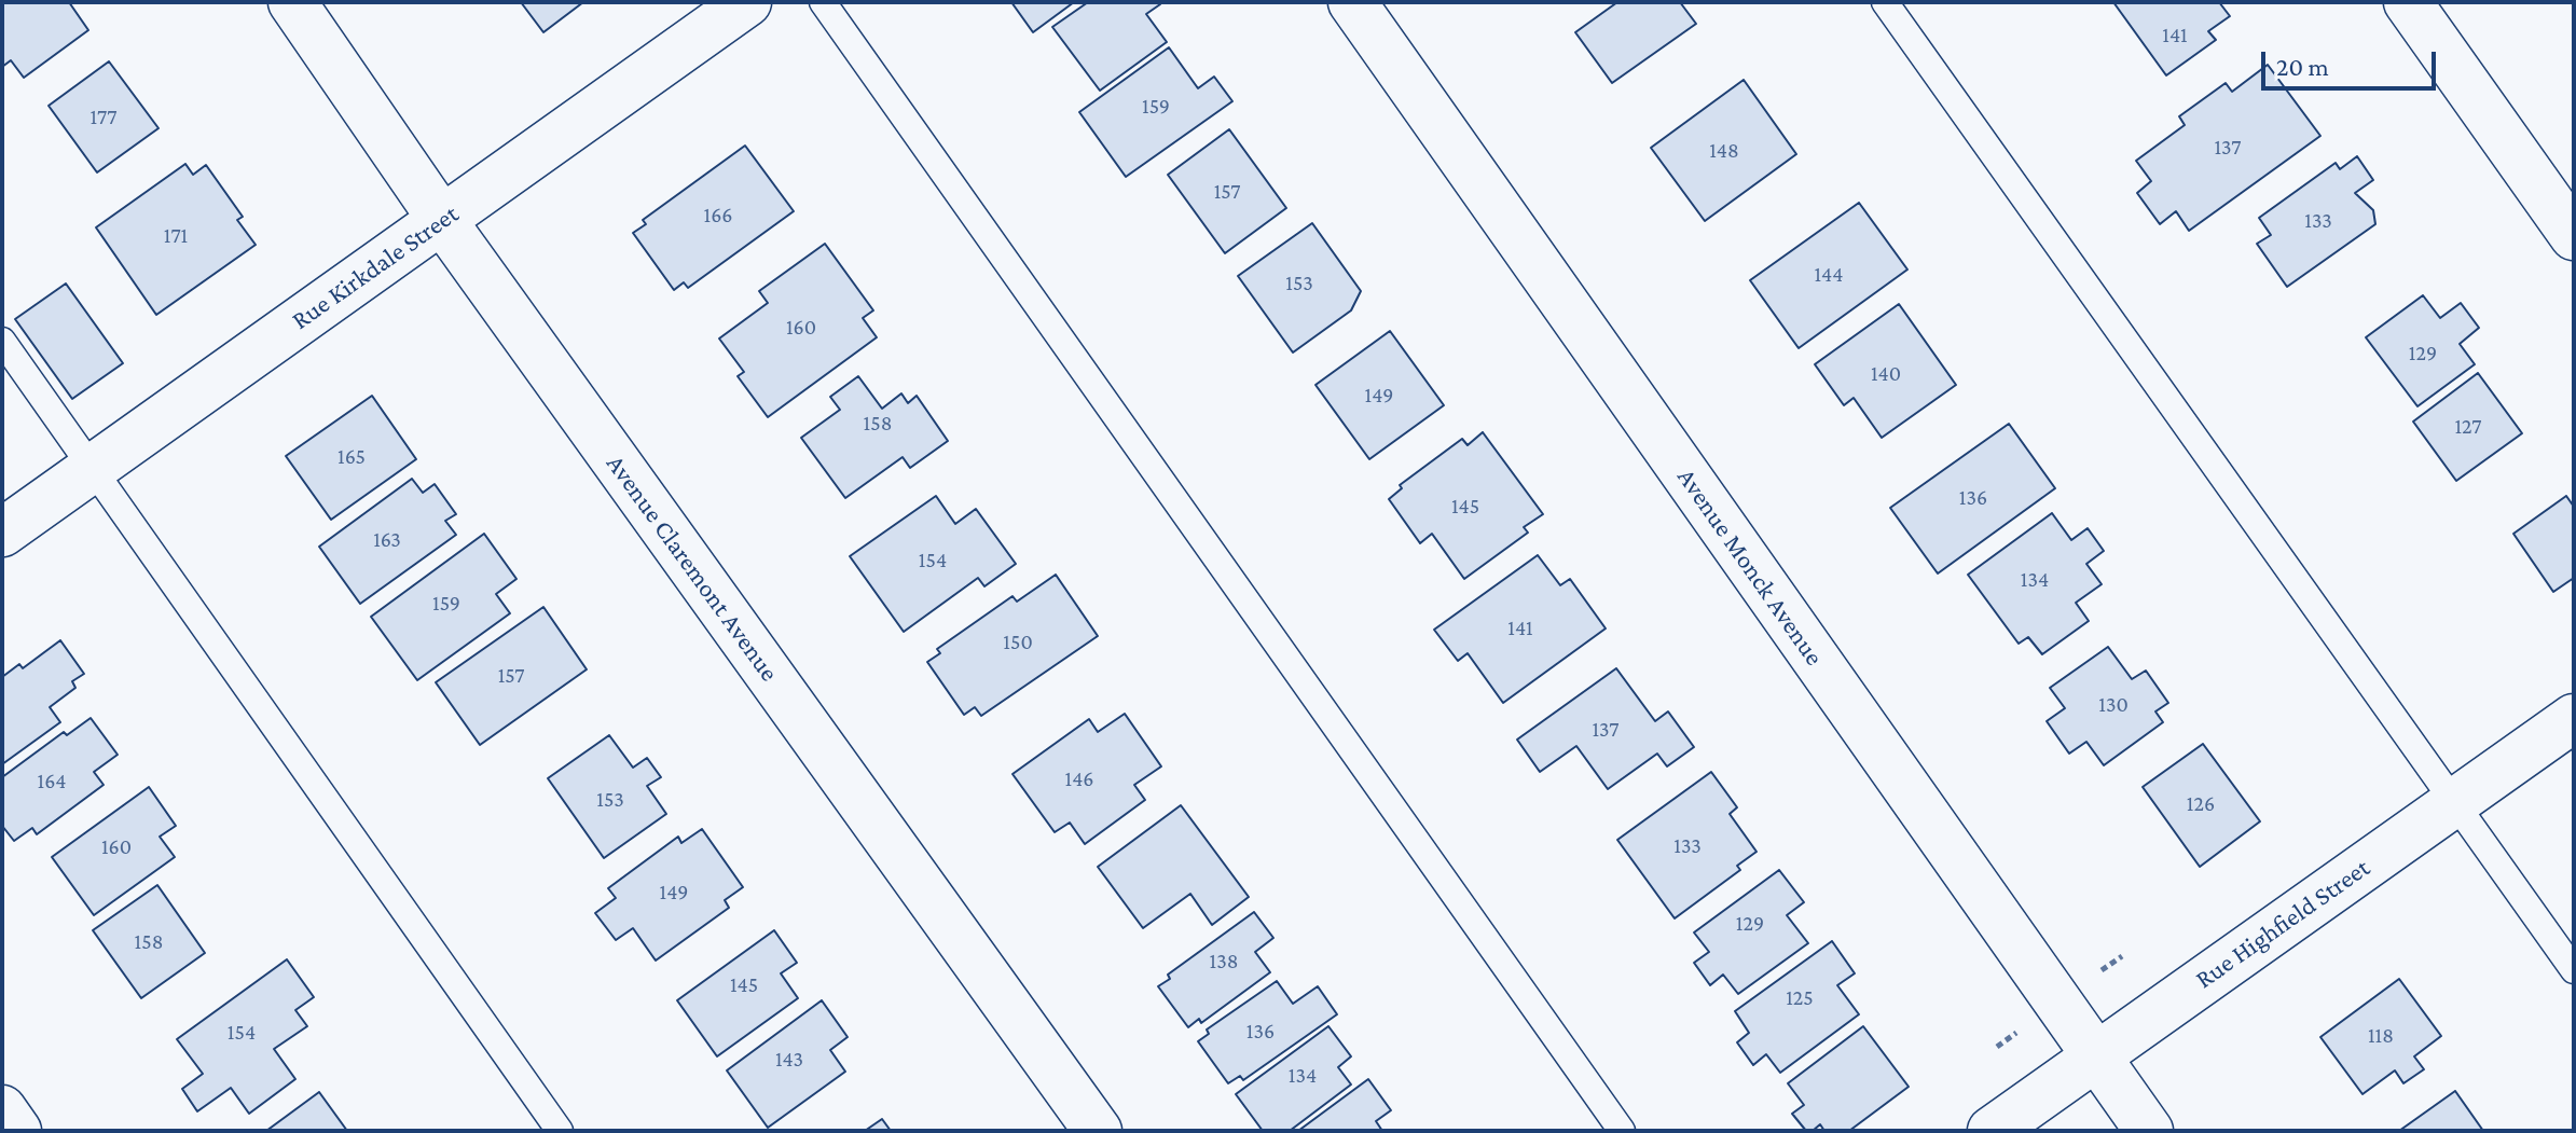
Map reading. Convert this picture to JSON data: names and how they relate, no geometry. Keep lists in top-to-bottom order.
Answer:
{
  "streets": {
    "street": [
      "Rue Kirkdale Street",
      "Avenue Monck Avenue",
      "Avenue Claremont Avenue",
      "Rue Highfield Street"
    ]
  },
  "crossings": [
    ["Rue Kirkdale Street", "Avenue Claremont Avenue"],
    ["Avenue Monck Avenue", "Rue Highfield Street"]
  ],
  "house_numbers": [
    "141",
    "159",
    "177",
    "137",
    "148",
    "157",
    "166",
    "133",
    "171",
    "144",
    "153",
    "160",
    "129",
    "140",
    "149",
    "158",
    "127",
    "165",
    "136",
    "145",
    "163",
    "154",
    "134",
    "159",
    "141",
    "150",
    "157",
    "130",
    "137",
    "146",
    "164",
    "153",
    "126",
    "133",
    "160",
    "149",
    "129",
    "158",
    "138",
    "145",
    "125",
    "136",
    "154",
    "118",
    "143",
    "134"
  ],
  "scale_bar": "20 m"
}
